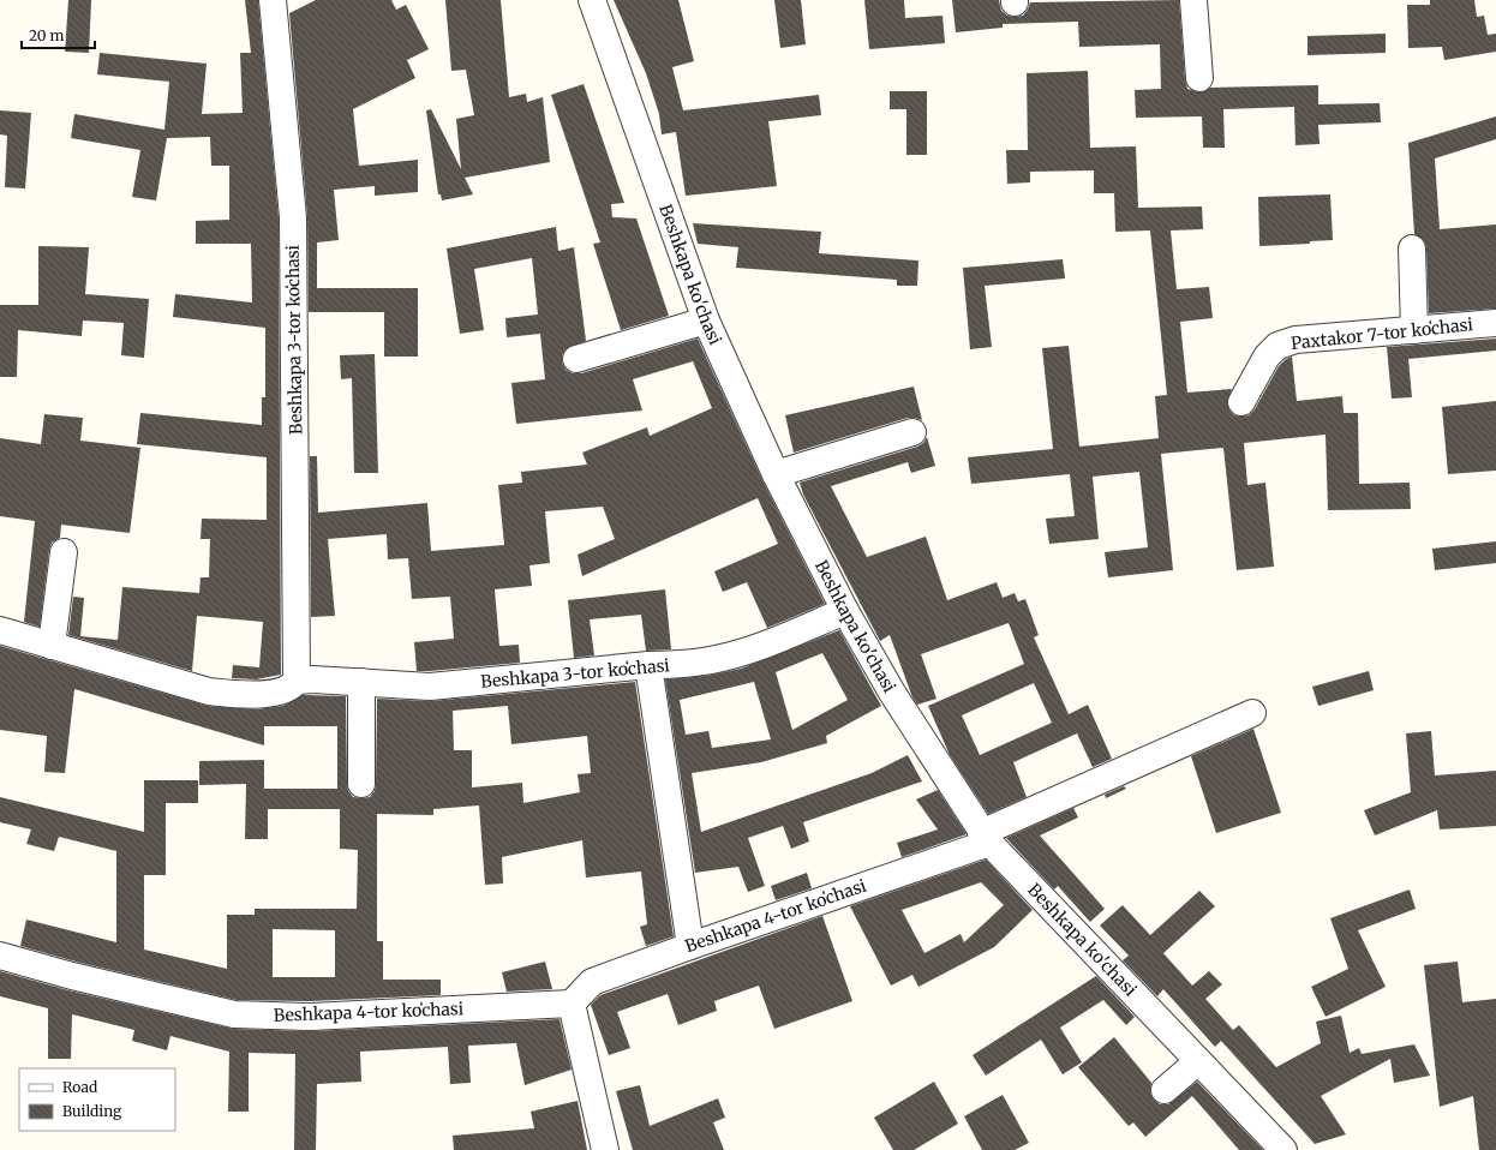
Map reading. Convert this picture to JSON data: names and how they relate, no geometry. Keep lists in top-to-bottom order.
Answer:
{
  "streets": {
    "street": [
      "Beshkapa ko'chasi",
      "Paxtakor 7-tor koʻchasi",
      "Beshkapa 3-tor koʻchasi",
      "Beshkapa 4-tor koʻchasi"
    ]
  },
  "crossings": [
    ["Beshkapa ko'chasi", "Beshkapa 3-tor koʻchasi"],
    ["Beshkapa ko'chasi", "Beshkapa 4-tor koʻchasi"]
  ],
  "legend": ["Road", "Building"],
  "scale_bar": "20 m"
}
